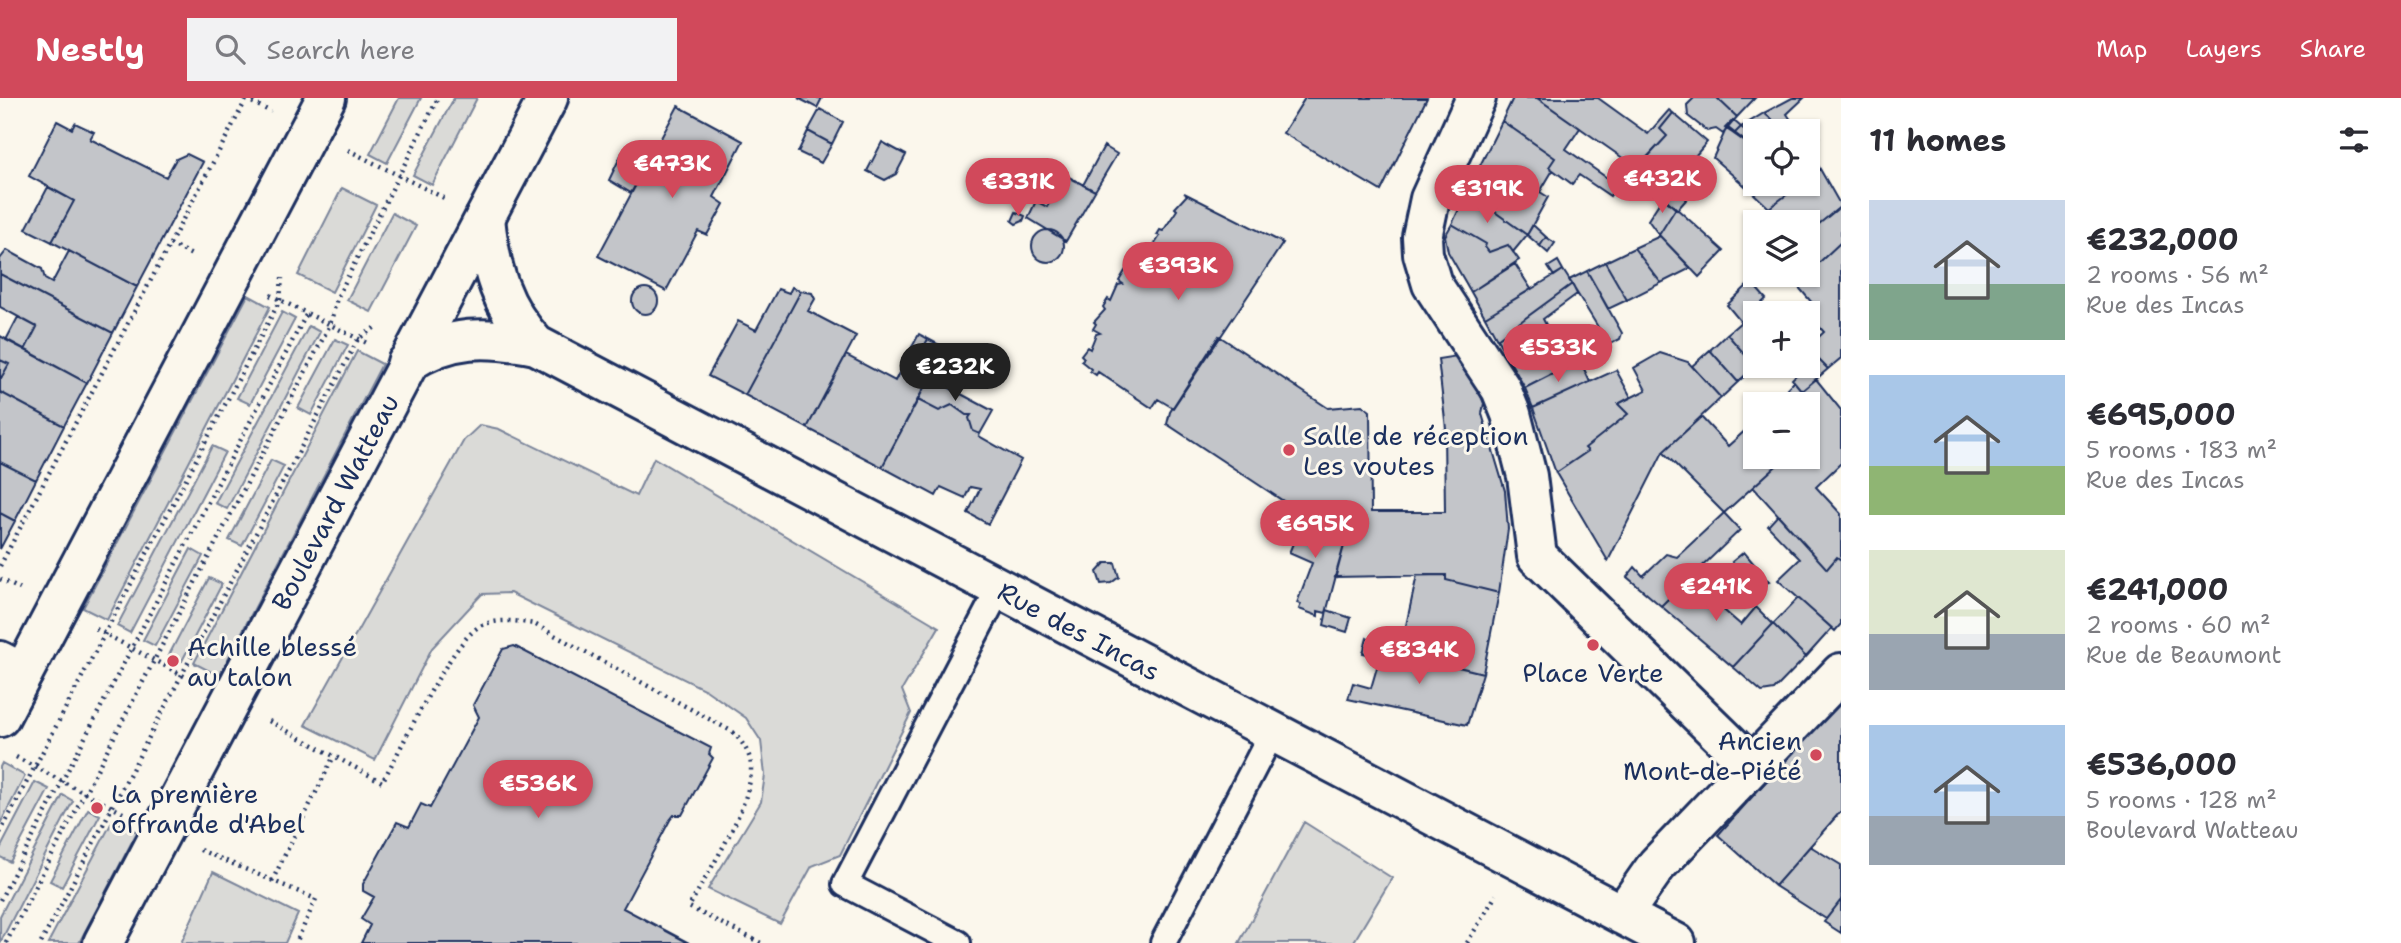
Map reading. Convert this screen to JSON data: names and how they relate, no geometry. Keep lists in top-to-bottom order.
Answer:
{
  "streets": {
    "street": ["Boulevard Watteau", "Rue des Incas"]
  },
  "places": [
    "Salle de réception Les voutes",
    "Place Verte",
    "Achille blessé au talon",
    "Ancien Mont-de-Piété",
    "La première offrande d'Abel"
  ],
  "page": {
    "header": "Nestly",
    "search": "Search here",
    "nav": ["Map", "Layers", "Share"],
    "heading": "11 homes",
    "map_buttons": ["+", "−"],
    "price": [
      "€473K",
      "€432K",
      "€331K",
      "€319K",
      "€393K",
      "€533K",
      "€232K",
      "€695K",
      "€241K",
      "€834K",
      "€536K"
    ],
    "list": [
      {
        "name": "€232,000",
        "note": "2 rooms · 56 m² · Rue des Incas"
      },
      {
        "name": "€695,000",
        "note": "5 rooms · 183 m² · Rue des Incas"
      },
      {
        "name": "€241,000",
        "note": "2 rooms · 60 m² · Rue de Beaumont"
      },
      {
        "name": "€536,000",
        "note": "5 rooms · 128 m² · Boulevard Watteau"
      }
    ]
  }
}
